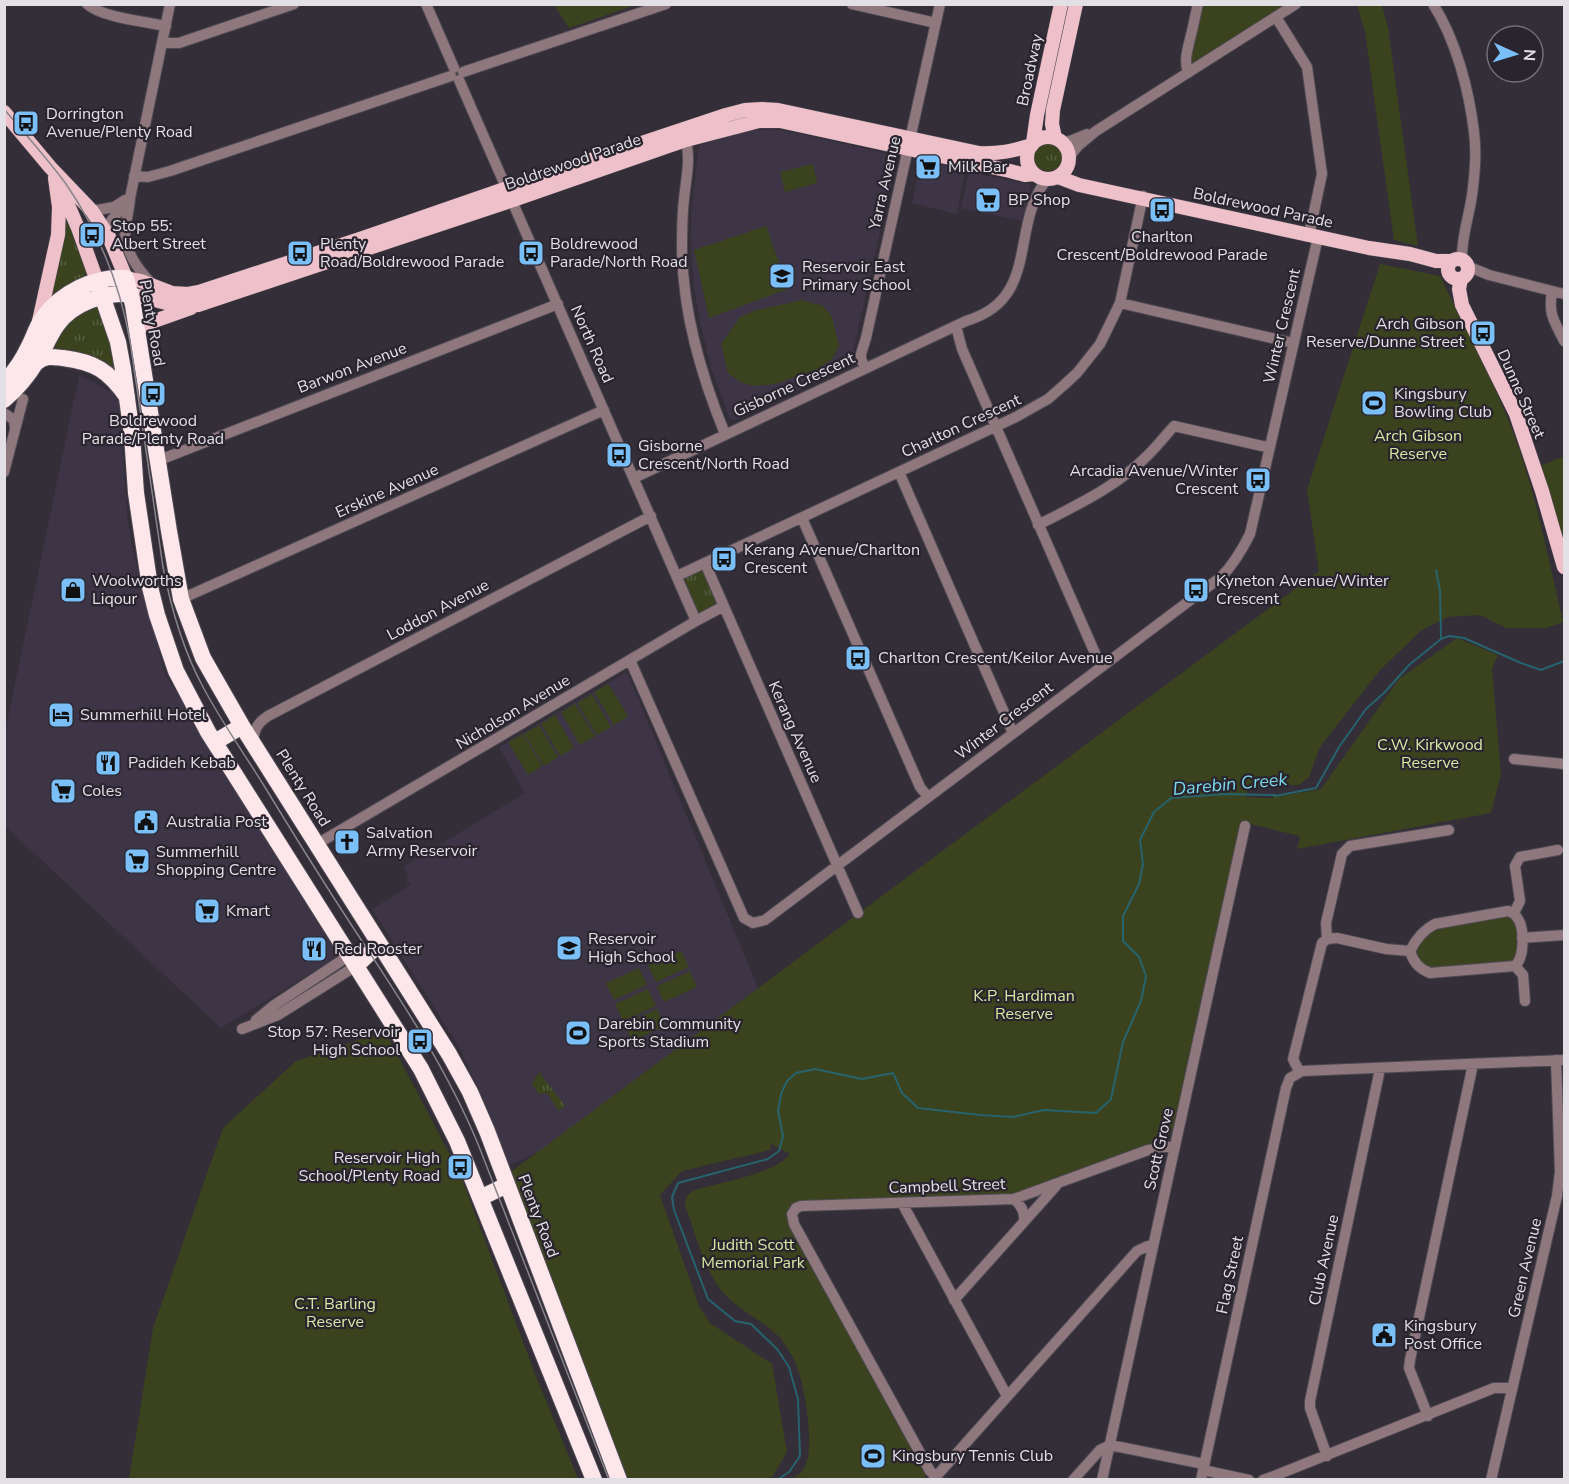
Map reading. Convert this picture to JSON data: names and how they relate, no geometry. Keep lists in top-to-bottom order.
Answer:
{
  "streets": {
    "highway": ["Plenty Road"],
    "main road": ["Broadway", "Boldrewood Parade", "Dunne Street"],
    "street": [
      "Yarra Avenue",
      "Winter Crescent",
      "North Road",
      "Barwon Avenue",
      "Gisborne Crescent",
      "Charlton Crescent",
      "Erskine Avenue",
      "Loddon Avenue",
      "Nicholson Avenue",
      "Kerang Avenue",
      "Scott Grove",
      "Campbell Street",
      "Club Avenue",
      "Green Avenue",
      "Flag Street"
    ]
  },
  "crossings": [
    ["Broadway", "Boldrewood Parade"],
    ["Broadway", "Gisborne Crescent"],
    ["Boldrewood Parade", "Yarra Avenue"],
    ["Boldrewood Parade", "Plenty Road"],
    ["Boldrewood Parade", "Winter Crescent"],
    ["Boldrewood Parade", "North Road"],
    ["Boldrewood Parade", "Gisborne Crescent"],
    ["Boldrewood Parade", "Dunne Street"],
    ["Boldrewood Parade", "Charlton Crescent"],
    ["Yarra Avenue", "Gisborne Crescent"],
    ["Plenty Road", "Barwon Avenue"],
    ["Plenty Road", "Erskine Avenue"],
    ["Plenty Road", "Loddon Avenue"],
    ["Plenty Road", "Nicholson Avenue"],
    ["Winter Crescent", "Nicholson Avenue"],
    ["Winter Crescent", "Kerang Avenue"],
    ["North Road", "Barwon Avenue"],
    ["North Road", "Gisborne Crescent"],
    ["North Road", "Charlton Crescent"],
    ["North Road", "Erskine Avenue"],
    ["North Road", "Loddon Avenue"],
    ["North Road", "Nicholson Avenue"],
    ["Charlton Crescent", "Kerang Avenue"],
    ["Nicholson Avenue", "Kerang Avenue"],
    ["Scott Grove", "Campbell Street"]
  ],
  "water": ["Darebin Creek"],
  "parks": [
    "Arch Gibson Reserve",
    "C.W. Kirkwood Reserve",
    "K.P. Hardiman Reserve",
    "Judith Scott Memorial Park",
    "C.T. Barling Reserve"
  ],
  "places": {
    "bus stop": [
      "Dorrington Avenue/Plenty Road",
      "Charlton Crescent/Boldrewood Parade",
      "Stop 55: Albert Street",
      "Plenty Road/Boldrewood Parade",
      "Boldrewood Parade/North Road",
      "Arch Gibson Reserve/Dunne Street",
      "Boldrewood Parade/Plenty Road",
      "Gisborne Crescent/North Road",
      "Arcadia Avenue/Winter Crescent",
      "Kerang Avenue/Charlton Crescent",
      "Kyneton Avenue/Winter Crescent",
      "Charlton Crescent/Keilor Avenue",
      "Stop 57: Reservoir High School",
      "Reservoir High School/Plenty Road"
    ],
    "supermarket": [
      "Milk Bar",
      "BP Shop",
      "Coles",
      "Summerhill Shopping Centre",
      "Kmart"
    ],
    "school or university": ["Reservoir East Primary School", "Reservoir High School"],
    "sports": ["Kingsbury Bowling Club", "Darebin Community Sports Stadium", "Kingsbury Tennis Club"],
    "shop": ["Woolworths Liqour"],
    "hotel": ["Summerhill Hotel"],
    "restaurant": ["Padideh Kebab", "Red Rooster"],
    "public building": ["Australia Post", "Kingsbury Post Office"],
    "church": ["Salvation Army Reservoir"]
  },
  "north": "right"
}
